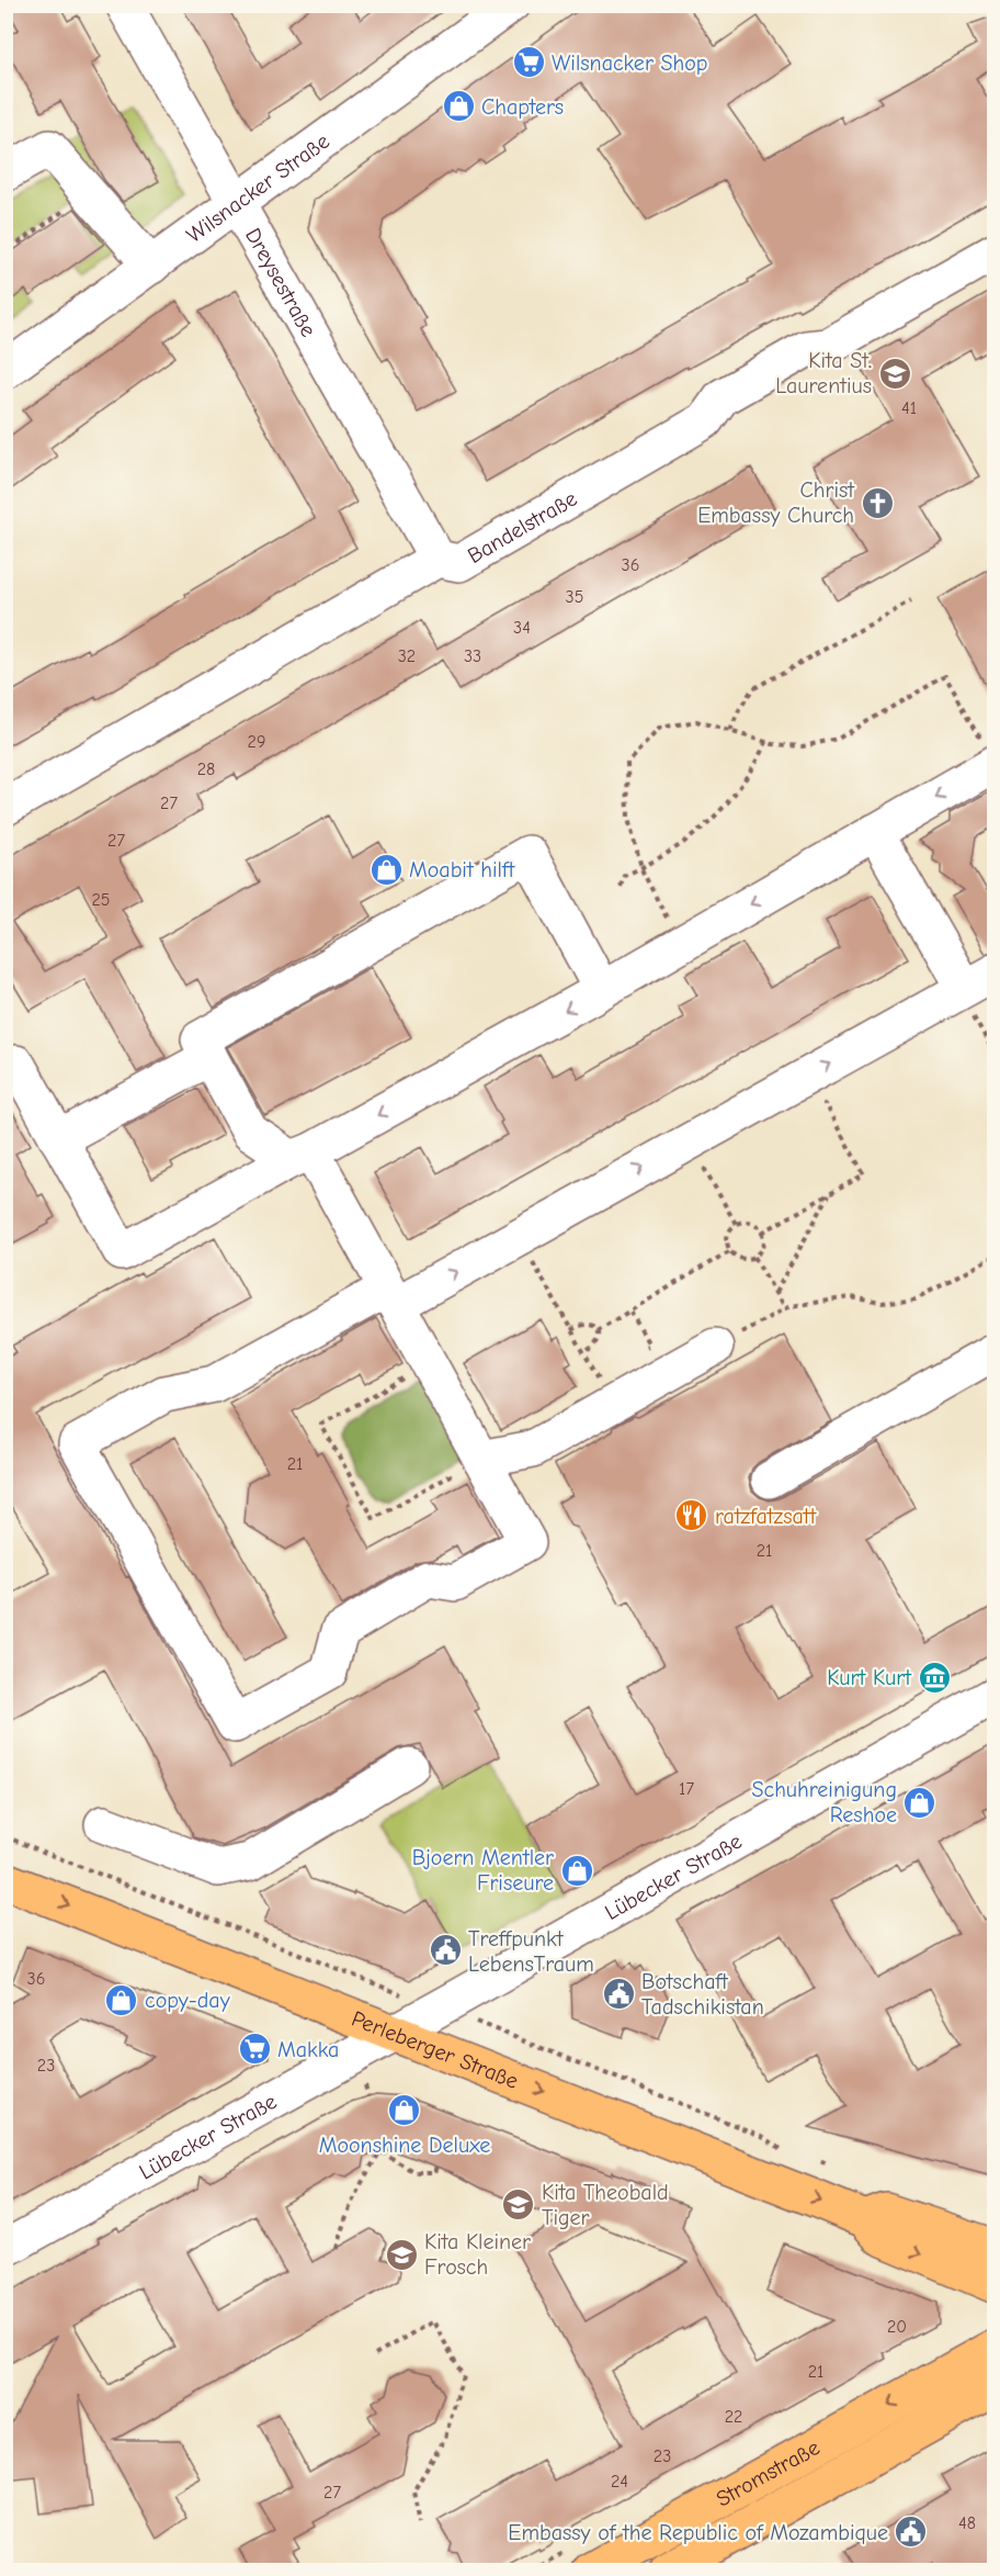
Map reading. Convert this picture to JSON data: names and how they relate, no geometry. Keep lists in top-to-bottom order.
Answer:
{
  "streets": {
    "main road": ["Perleberger Straße", "Stromstraße"],
    "street": [
      "Wilsnacker Straße",
      "Dreysestraße",
      "Bandelstraße",
      "Lübecker Straße"
    ]
  },
  "crossings": [
    ["Wilsnacker Straße", "Dreysestraße"],
    ["Dreysestraße", "Bandelstraße"],
    ["Lübecker Straße", "Perleberger Straße"]
  ],
  "one_way": ["Perleberger Straße"],
  "places": {
    "supermarket": ["Wilsnacker Shop", "Makka"],
    "shop": [
      "Chapters",
      "Moabit hilft",
      "Schuhreinigung Reshoe",
      "Bjoern Mentler Friseure",
      "copy-day",
      "Moonshine Deluxe"
    ],
    "school or university": ["Kita St. Laurentius", "Kita Theobald Tiger", "Kita Kleiner Frosch"],
    "church": ["Christ Embassy Church"],
    "restaurant": ["ratzfatzsatt"],
    "museum": ["Kurt Kurt"],
    "public building": ["Treffpunkt LebensTraum", "Botschaft Tadschikistan", "Embassy of the Republic of Mozambique"]
  },
  "house_numbers": [
    "41",
    "36",
    "35",
    "34",
    "32",
    "33",
    "29",
    "28",
    "27",
    "27",
    "25",
    "21",
    "21",
    "17",
    "36",
    "23",
    "20",
    "21",
    "22",
    "23",
    "24",
    "27",
    "48"
  ]
}
